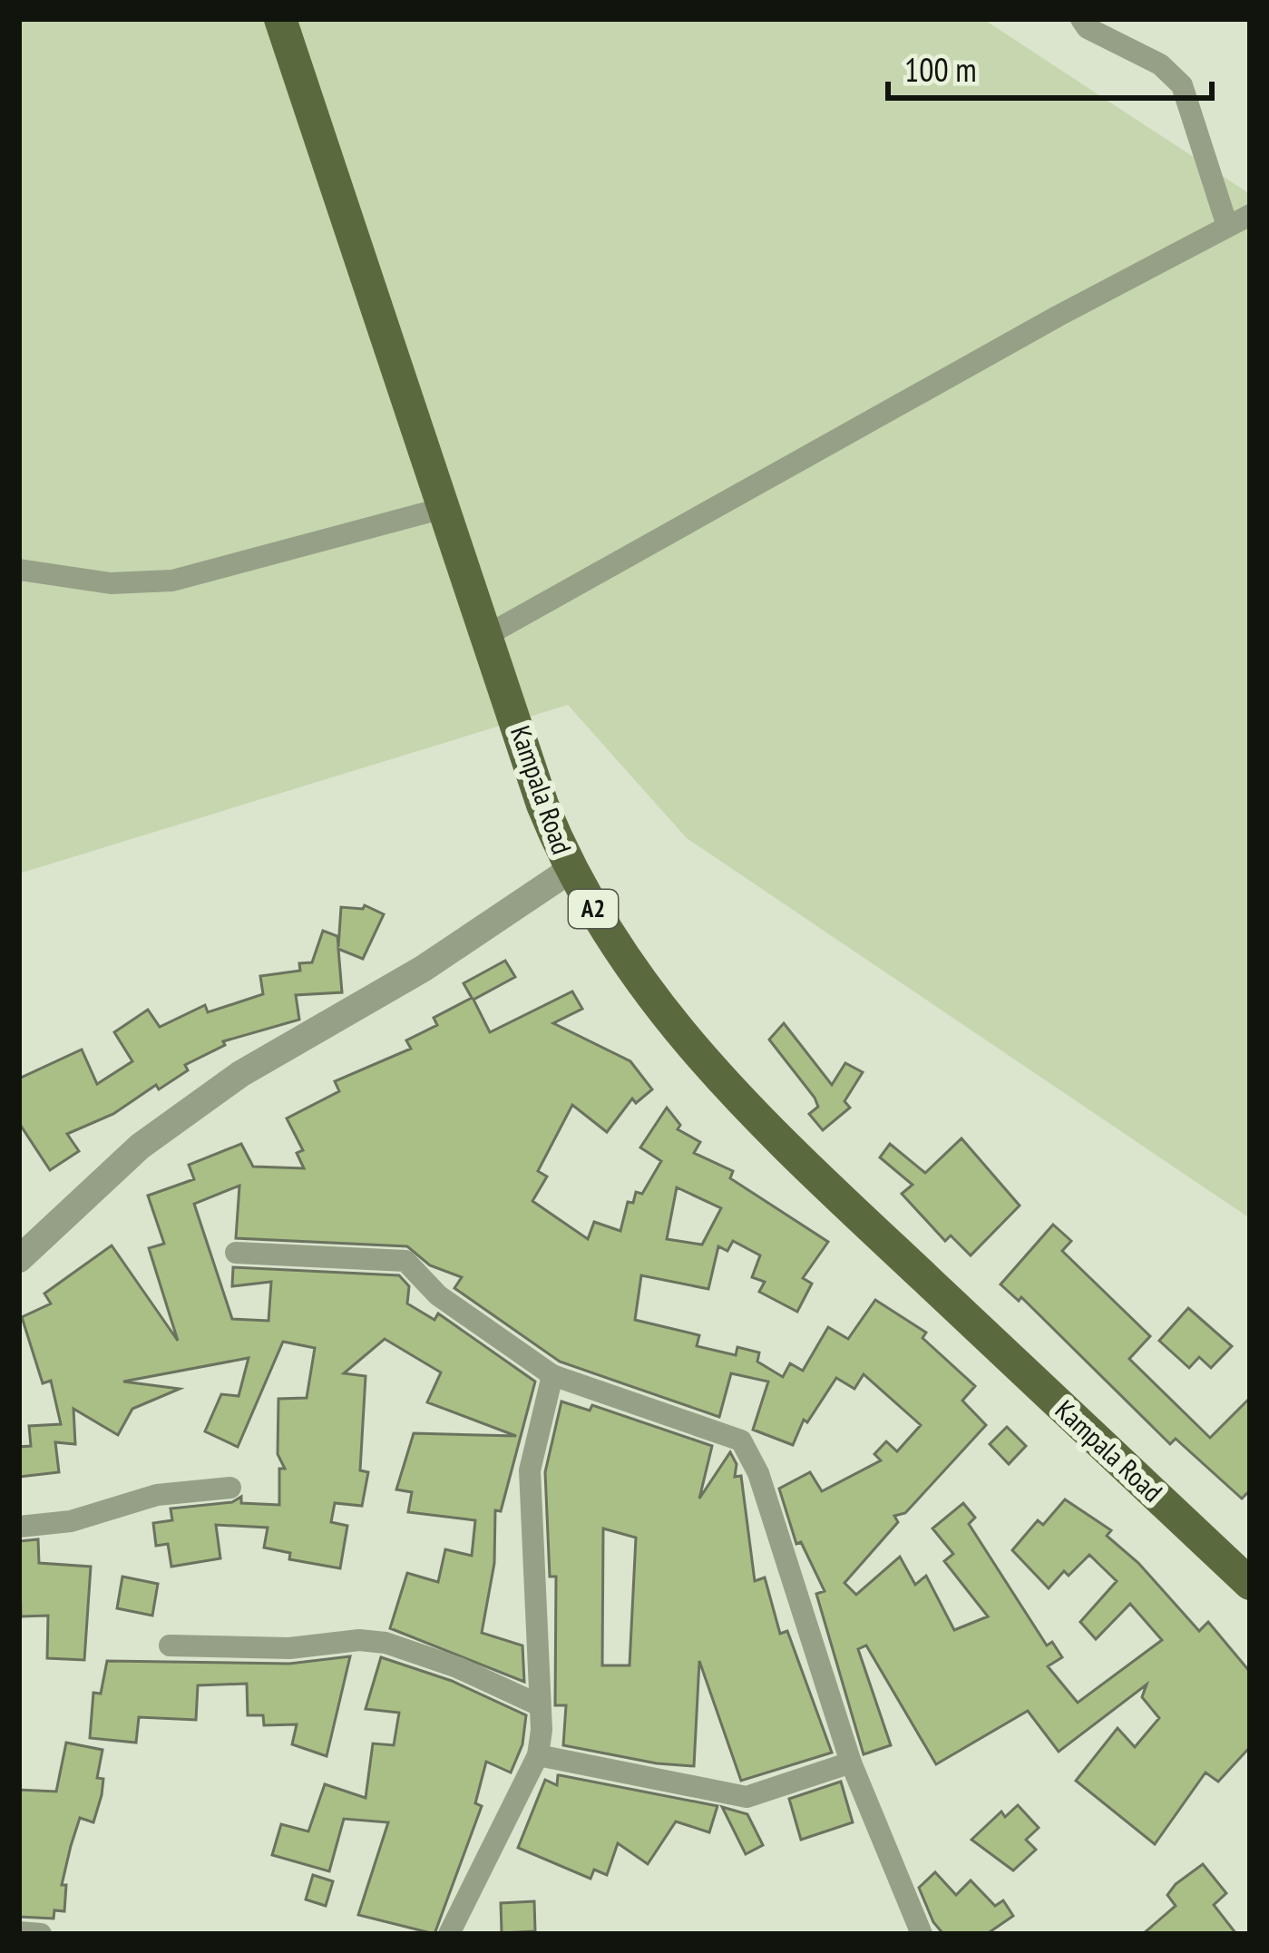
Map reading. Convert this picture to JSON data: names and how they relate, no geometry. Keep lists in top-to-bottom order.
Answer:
{
  "streets": {
    "main road": ["Kampala Road", "A2"]
  },
  "scale_bar": "100 m"
}
